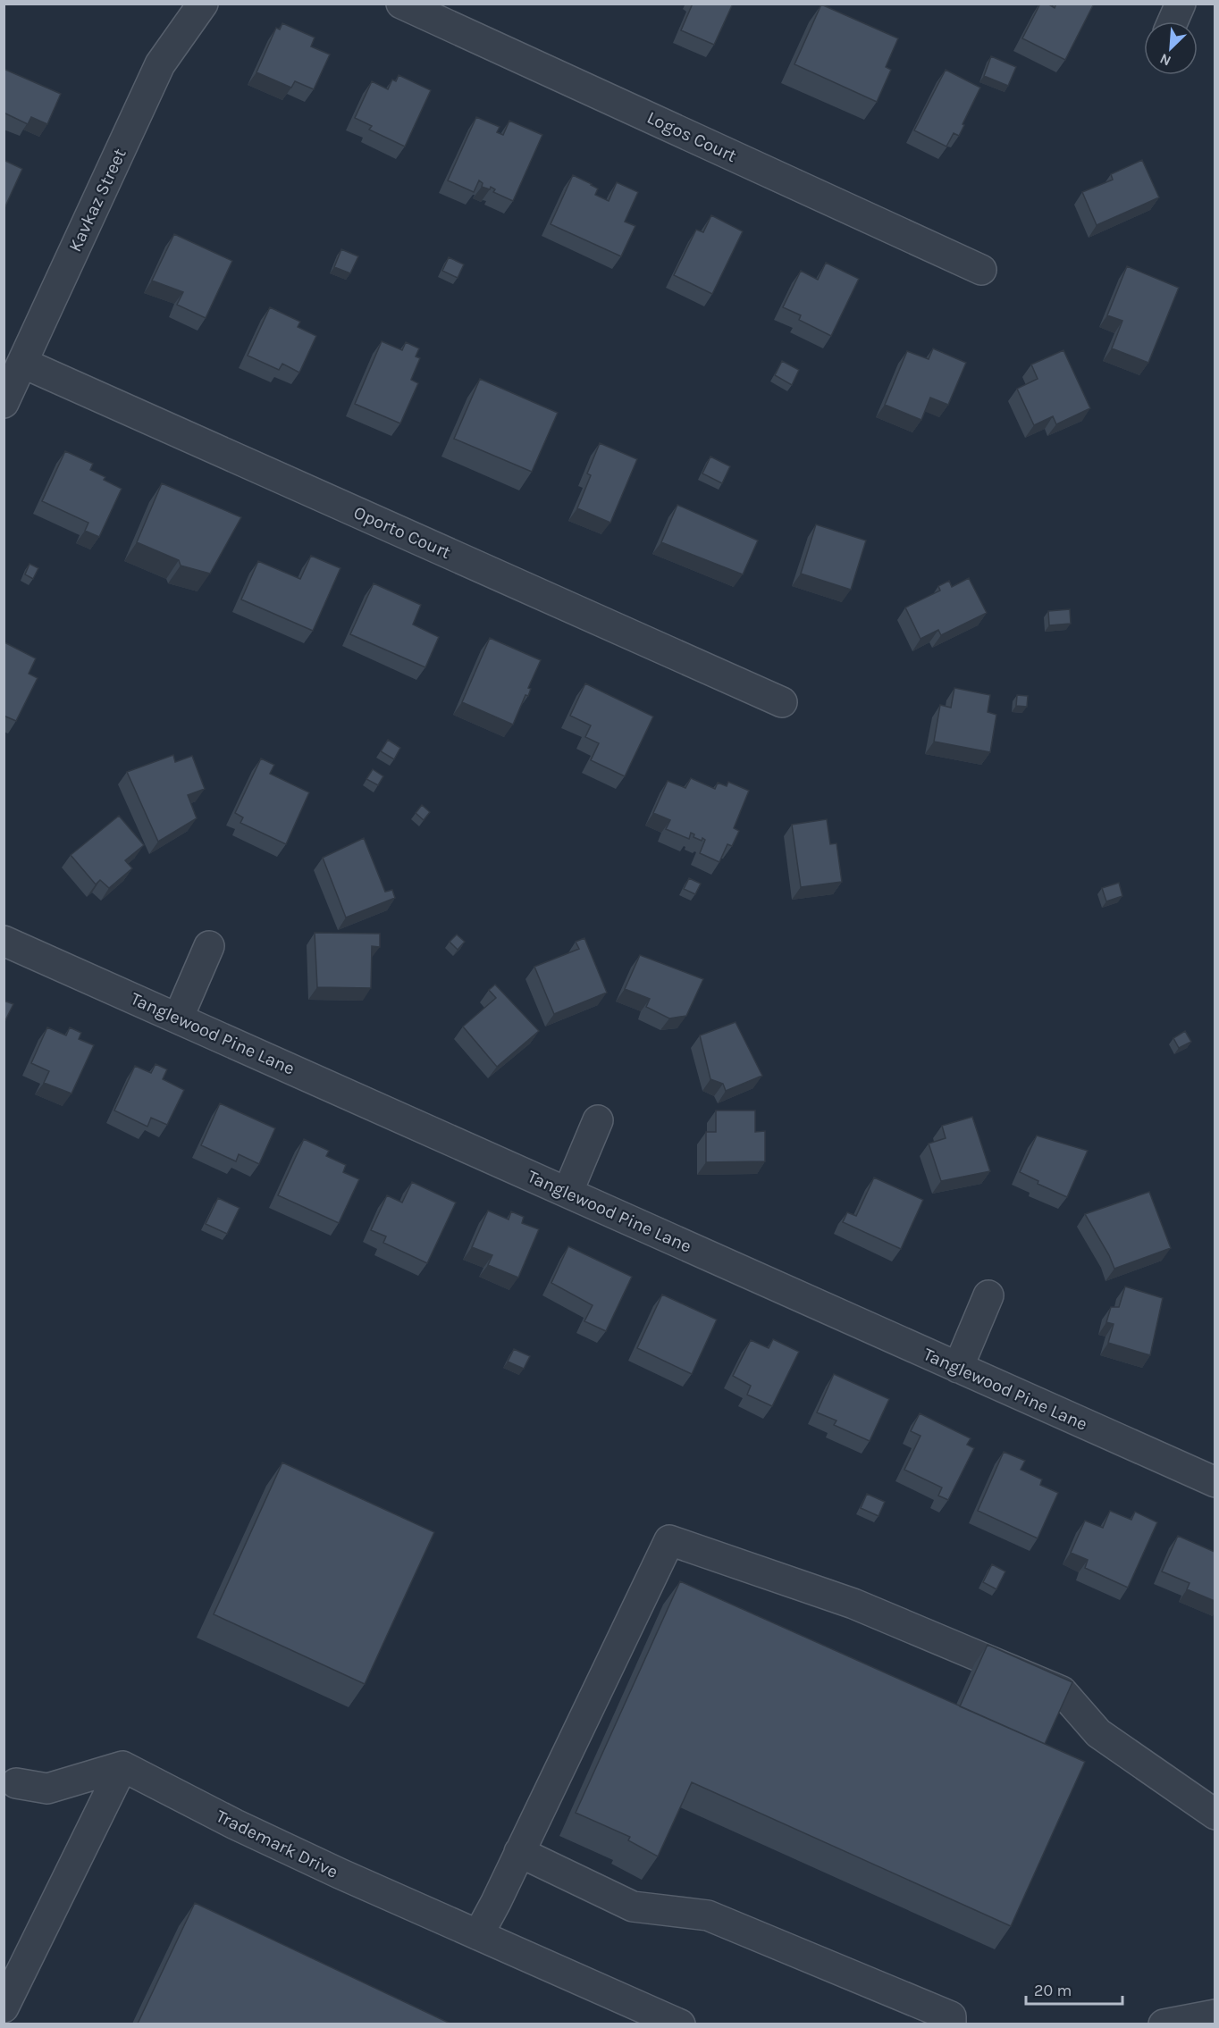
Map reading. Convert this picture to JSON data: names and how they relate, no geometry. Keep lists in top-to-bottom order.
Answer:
{
  "streets": {
    "street": [
      "Logos Court",
      "Kavkaz Street",
      "Oporto Court",
      "Tanglewood Pine Lane",
      "Trademark Drive"
    ]
  },
  "crossings": [
    ["Kavkaz Street", "Oporto Court"]
  ],
  "scale_bar": "20 m",
  "north": "bottom left"
}
